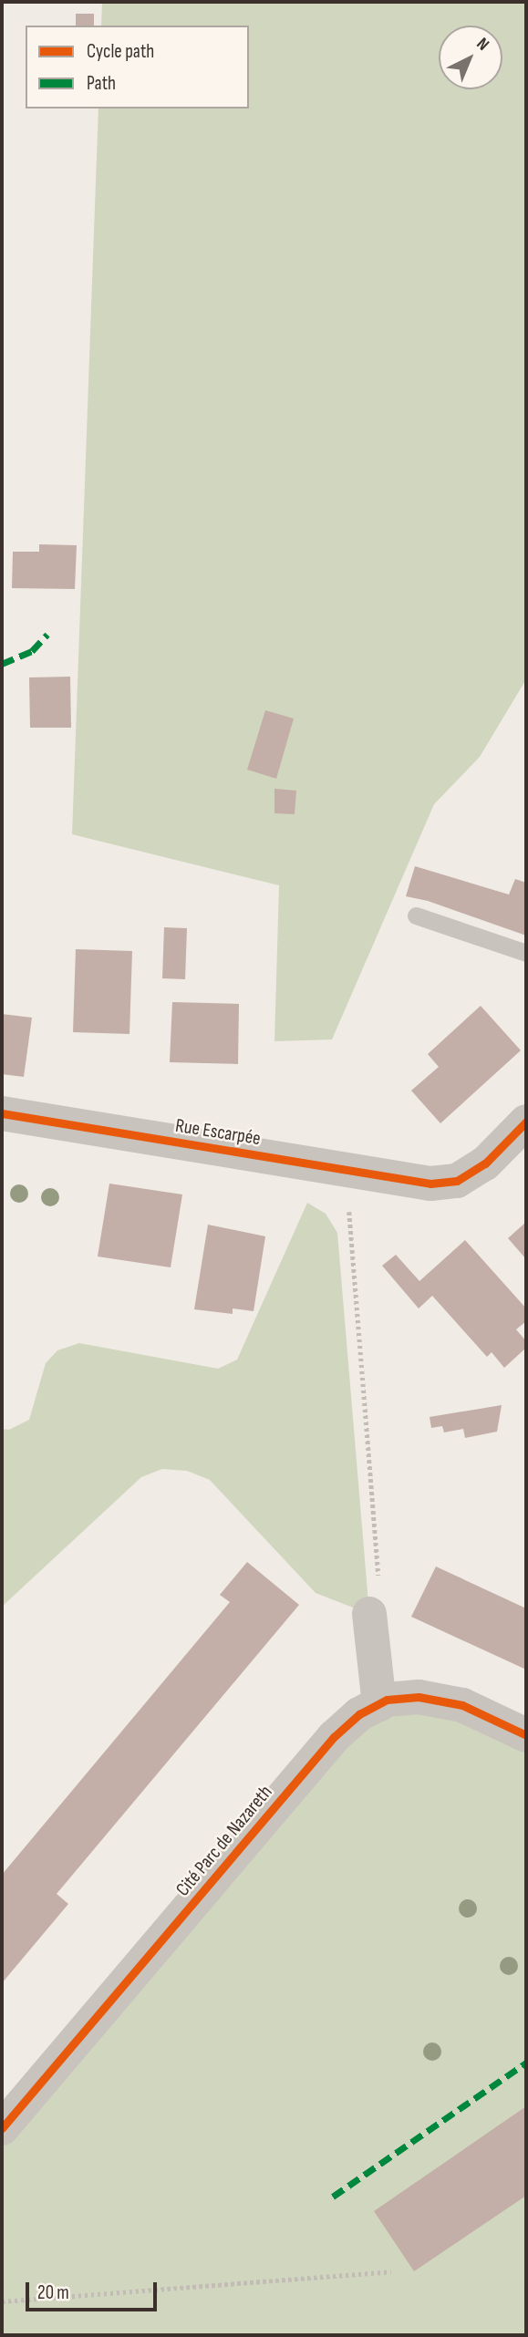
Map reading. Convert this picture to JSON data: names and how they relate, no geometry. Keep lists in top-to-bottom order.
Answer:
{
  "streets": {
    "street": ["Rue Escarpée", "Cité Parc de Nazareth"]
  },
  "legend": ["Cycle path", "Path"],
  "scale_bar": "20 m",
  "north": "top right"
}
